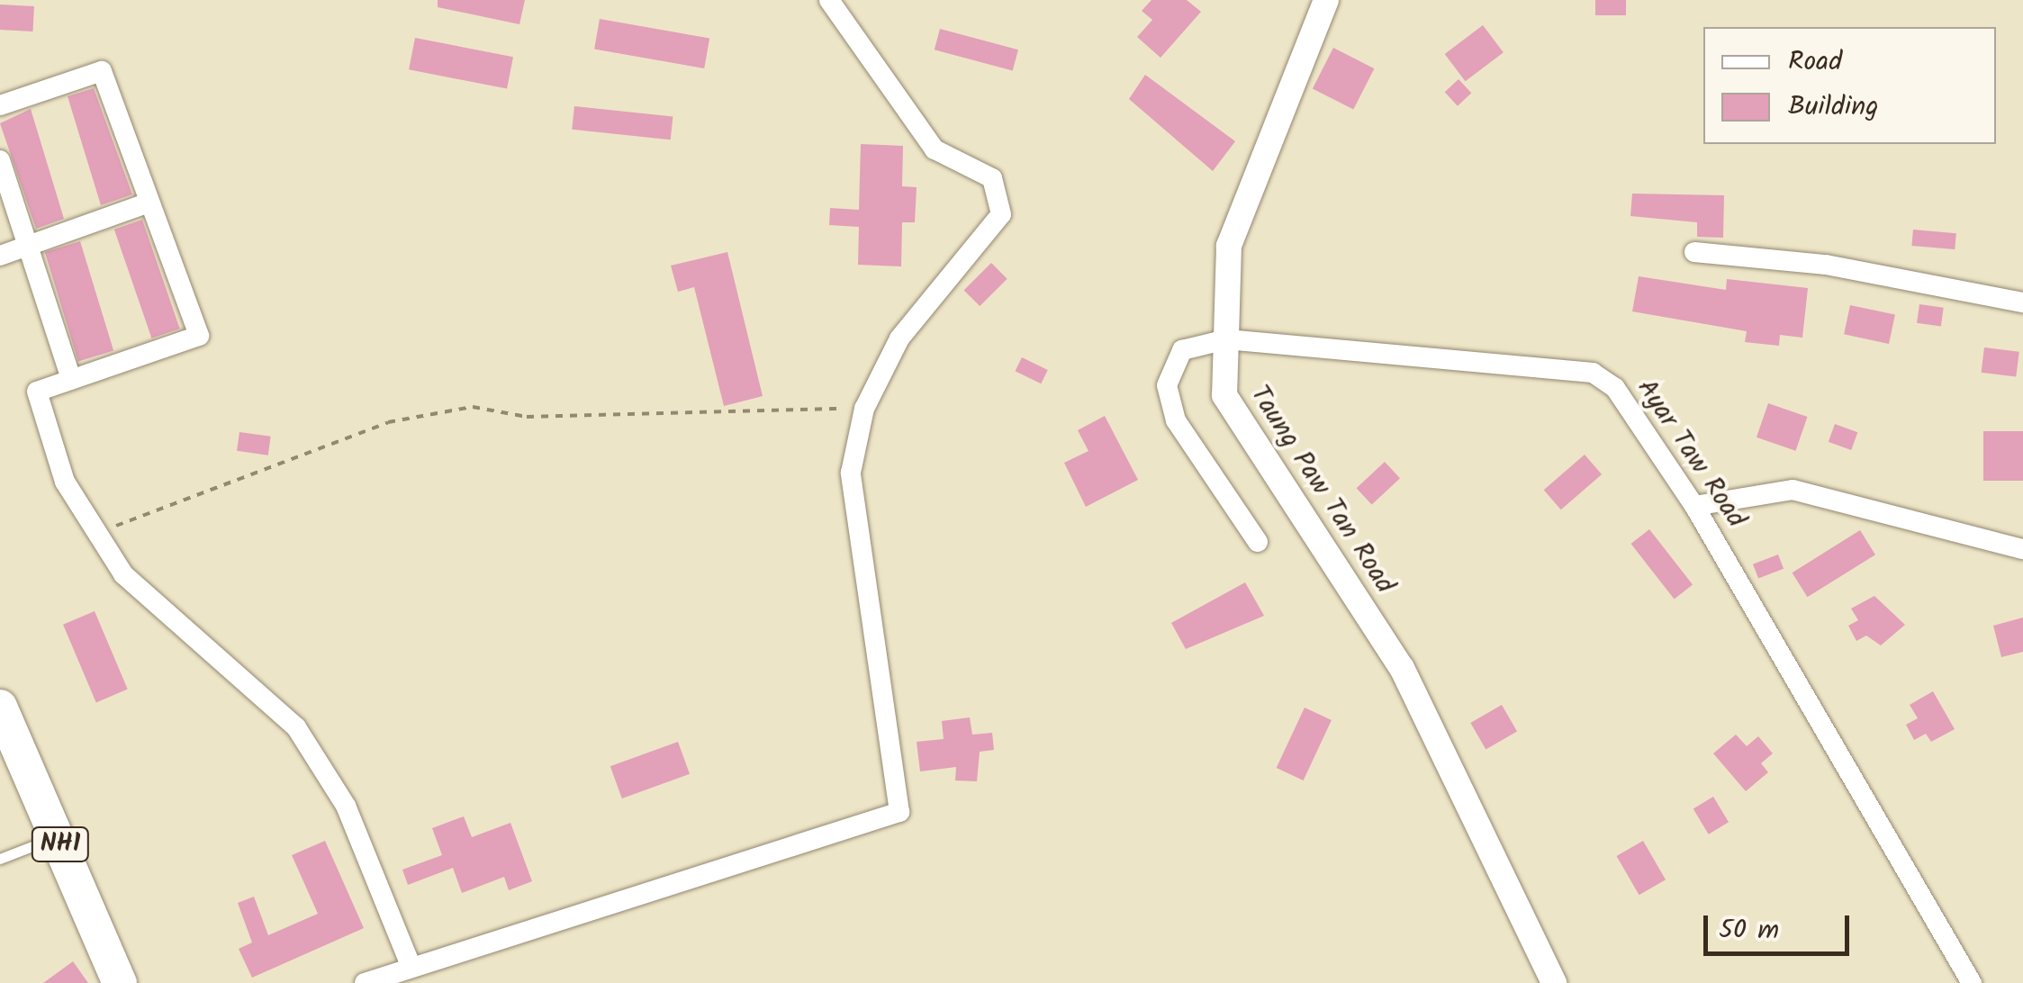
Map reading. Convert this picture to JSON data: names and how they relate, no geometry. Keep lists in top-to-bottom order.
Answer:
{
  "streets": {
    "highway": ["NH1"],
    "street": ["Ayar Taw Road", "Taung Paw Tan Road"]
  },
  "crossings": [
    ["Ayar Taw Road", "Taung Paw Tan Road"]
  ],
  "legend": ["Road", "Building"],
  "scale_bar": "50 m"
}
